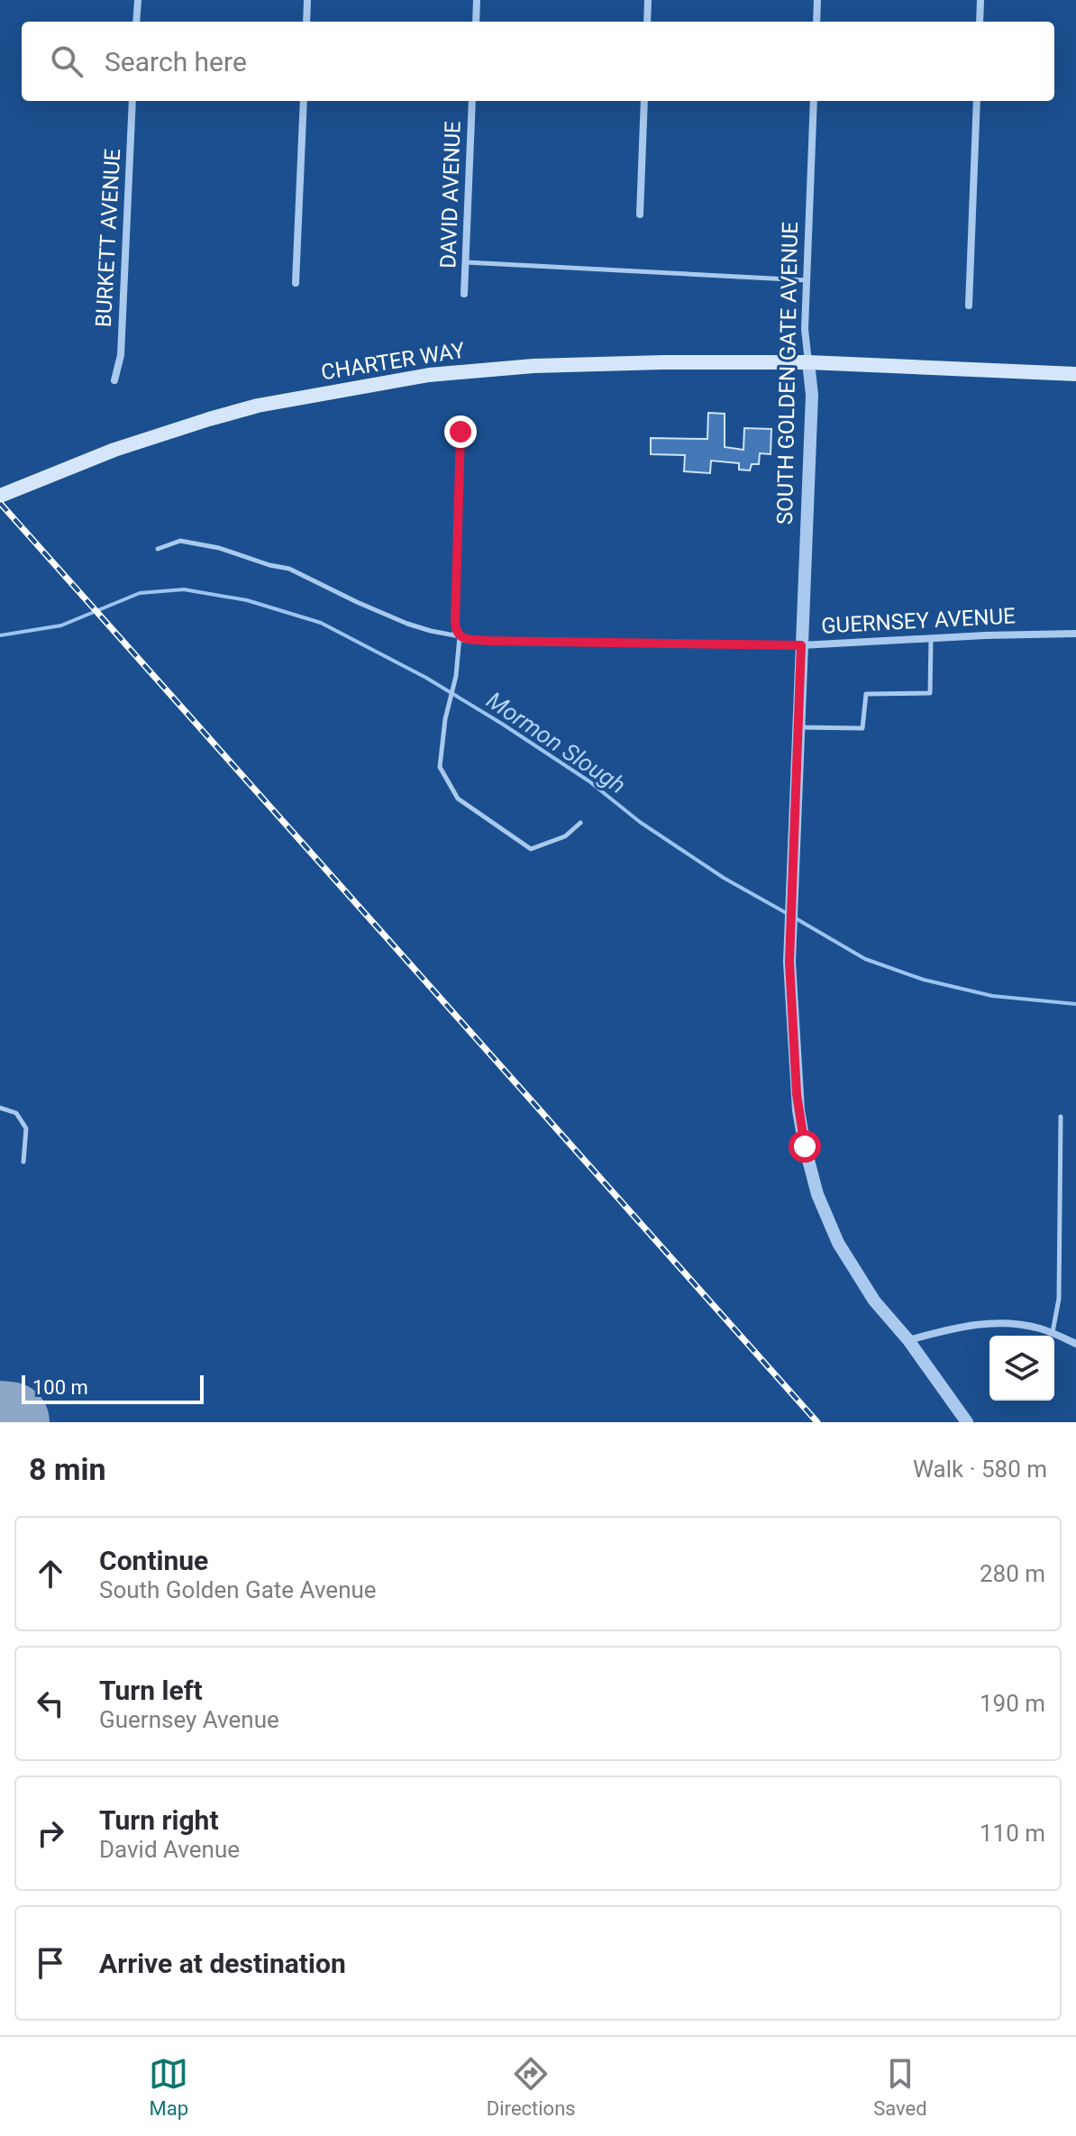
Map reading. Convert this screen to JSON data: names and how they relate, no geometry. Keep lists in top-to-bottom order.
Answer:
{
  "streets": {
    "main road": ["CHARTER WAY"],
    "street": [
      "DAVID AVENUE",
      "BURKETT AVENUE",
      "SOUTH GOLDEN GATE AVENUE",
      "GUERNSEY AVENUE"
    ]
  },
  "crossings": [
    ["CHARTER WAY", "SOUTH GOLDEN GATE AVENUE"],
    ["SOUTH GOLDEN GATE AVENUE", "GUERNSEY AVENUE"]
  ],
  "water": ["Mormon Slough"],
  "scale_bar": "100 m",
  "page": {
    "search": "Search here",
    "scale": "100 m",
    "heading": ["8 min", "Walk · 580 m"],
    "list": [
      ["Continue", "South Golden Gate Avenue", "280 m"],
      ["Turn left", "Guernsey Avenue", "190 m"],
      ["Turn right", "David Avenue", "110 m"],
      "Arrive at destination"
    ],
    "nav": ["Map", "Directions", "Saved"]
  }
}
